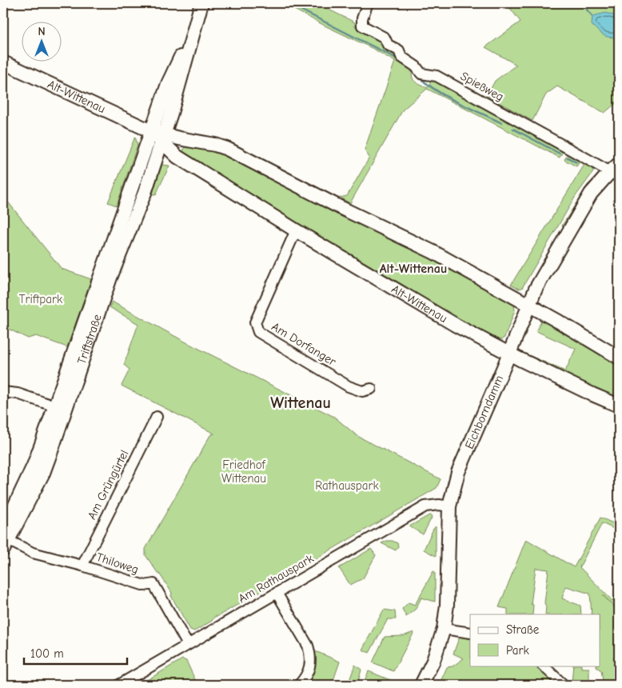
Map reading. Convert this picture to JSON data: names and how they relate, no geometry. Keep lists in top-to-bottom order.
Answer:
{
  "streets": {
    "main road": ["Alt-Wittenau", "Triftstraße", "Eichborndamm"],
    "street": [
      "Spießweg",
      "Am Dorfanger",
      "Am Grüngürtel",
      "Thiloweg",
      "Am Rathauspark"
    ]
  },
  "crossings": [
    ["Spießweg", "Eichborndamm"],
    ["Alt-Wittenau", "Triftstraße"],
    ["Alt-Wittenau", "Am Dorfanger"],
    ["Alt-Wittenau", "Eichborndamm"],
    ["Triftstraße", "Thiloweg"],
    ["Eichborndamm", "Am Rathauspark"],
    ["Am Grüngürtel", "Thiloweg"],
    ["Thiloweg", "Am Rathauspark"]
  ],
  "districts": ["Alt-Wittenau", "Wittenau"],
  "parks": ["Triftpark", "Friedhof Wittenau", "Rathauspark"],
  "legend": ["Straße", "Park"],
  "scale_bar": "100 m",
  "north": "top"
}
